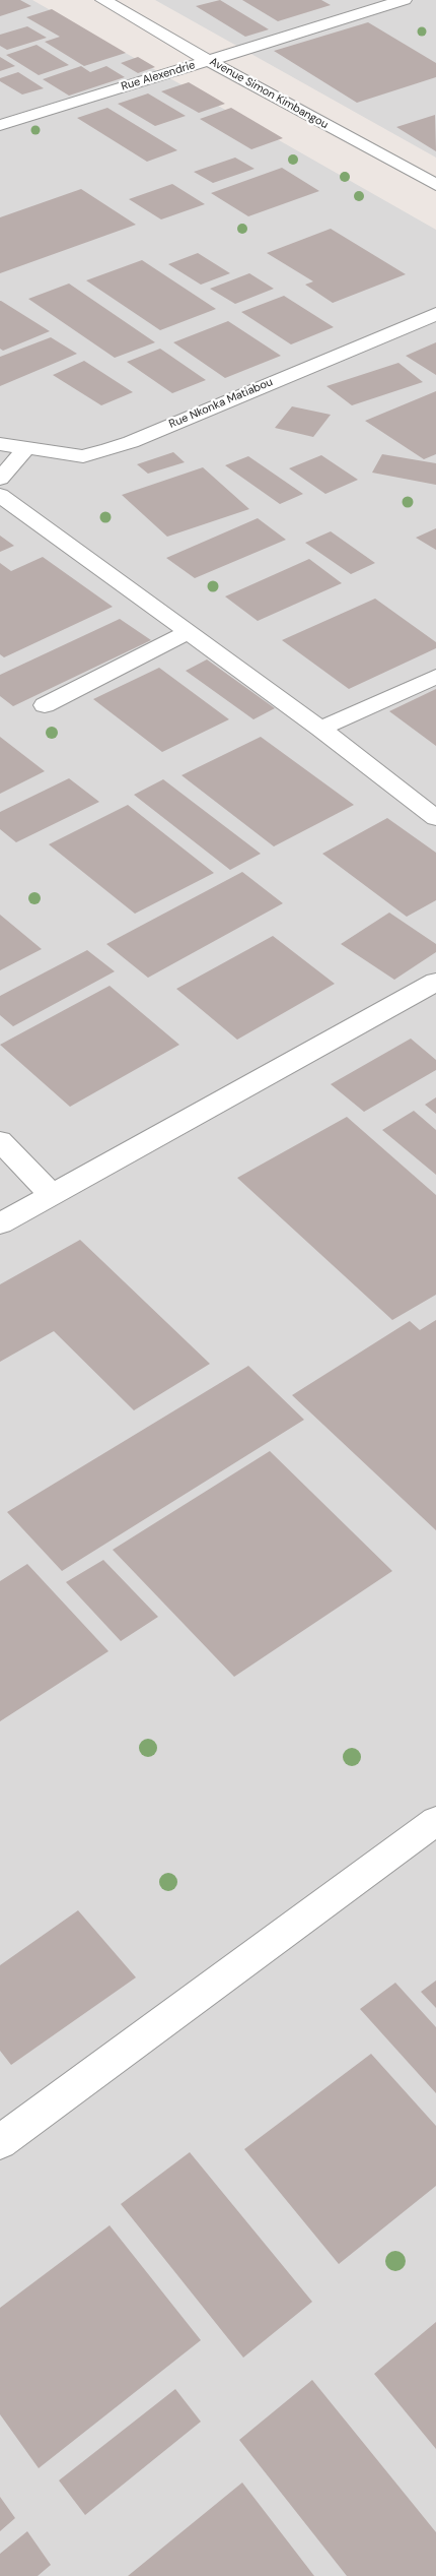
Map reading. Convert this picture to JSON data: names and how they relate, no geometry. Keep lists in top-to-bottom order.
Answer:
{
  "streets": {
    "street": ["Rue Alexendrie", "Avenue Simon Kimbangou", "Rue Nkonka Matiabou"]
  },
  "crossings": [
    ["Rue Alexendrie", "Avenue Simon Kimbangou"]
  ]
}
